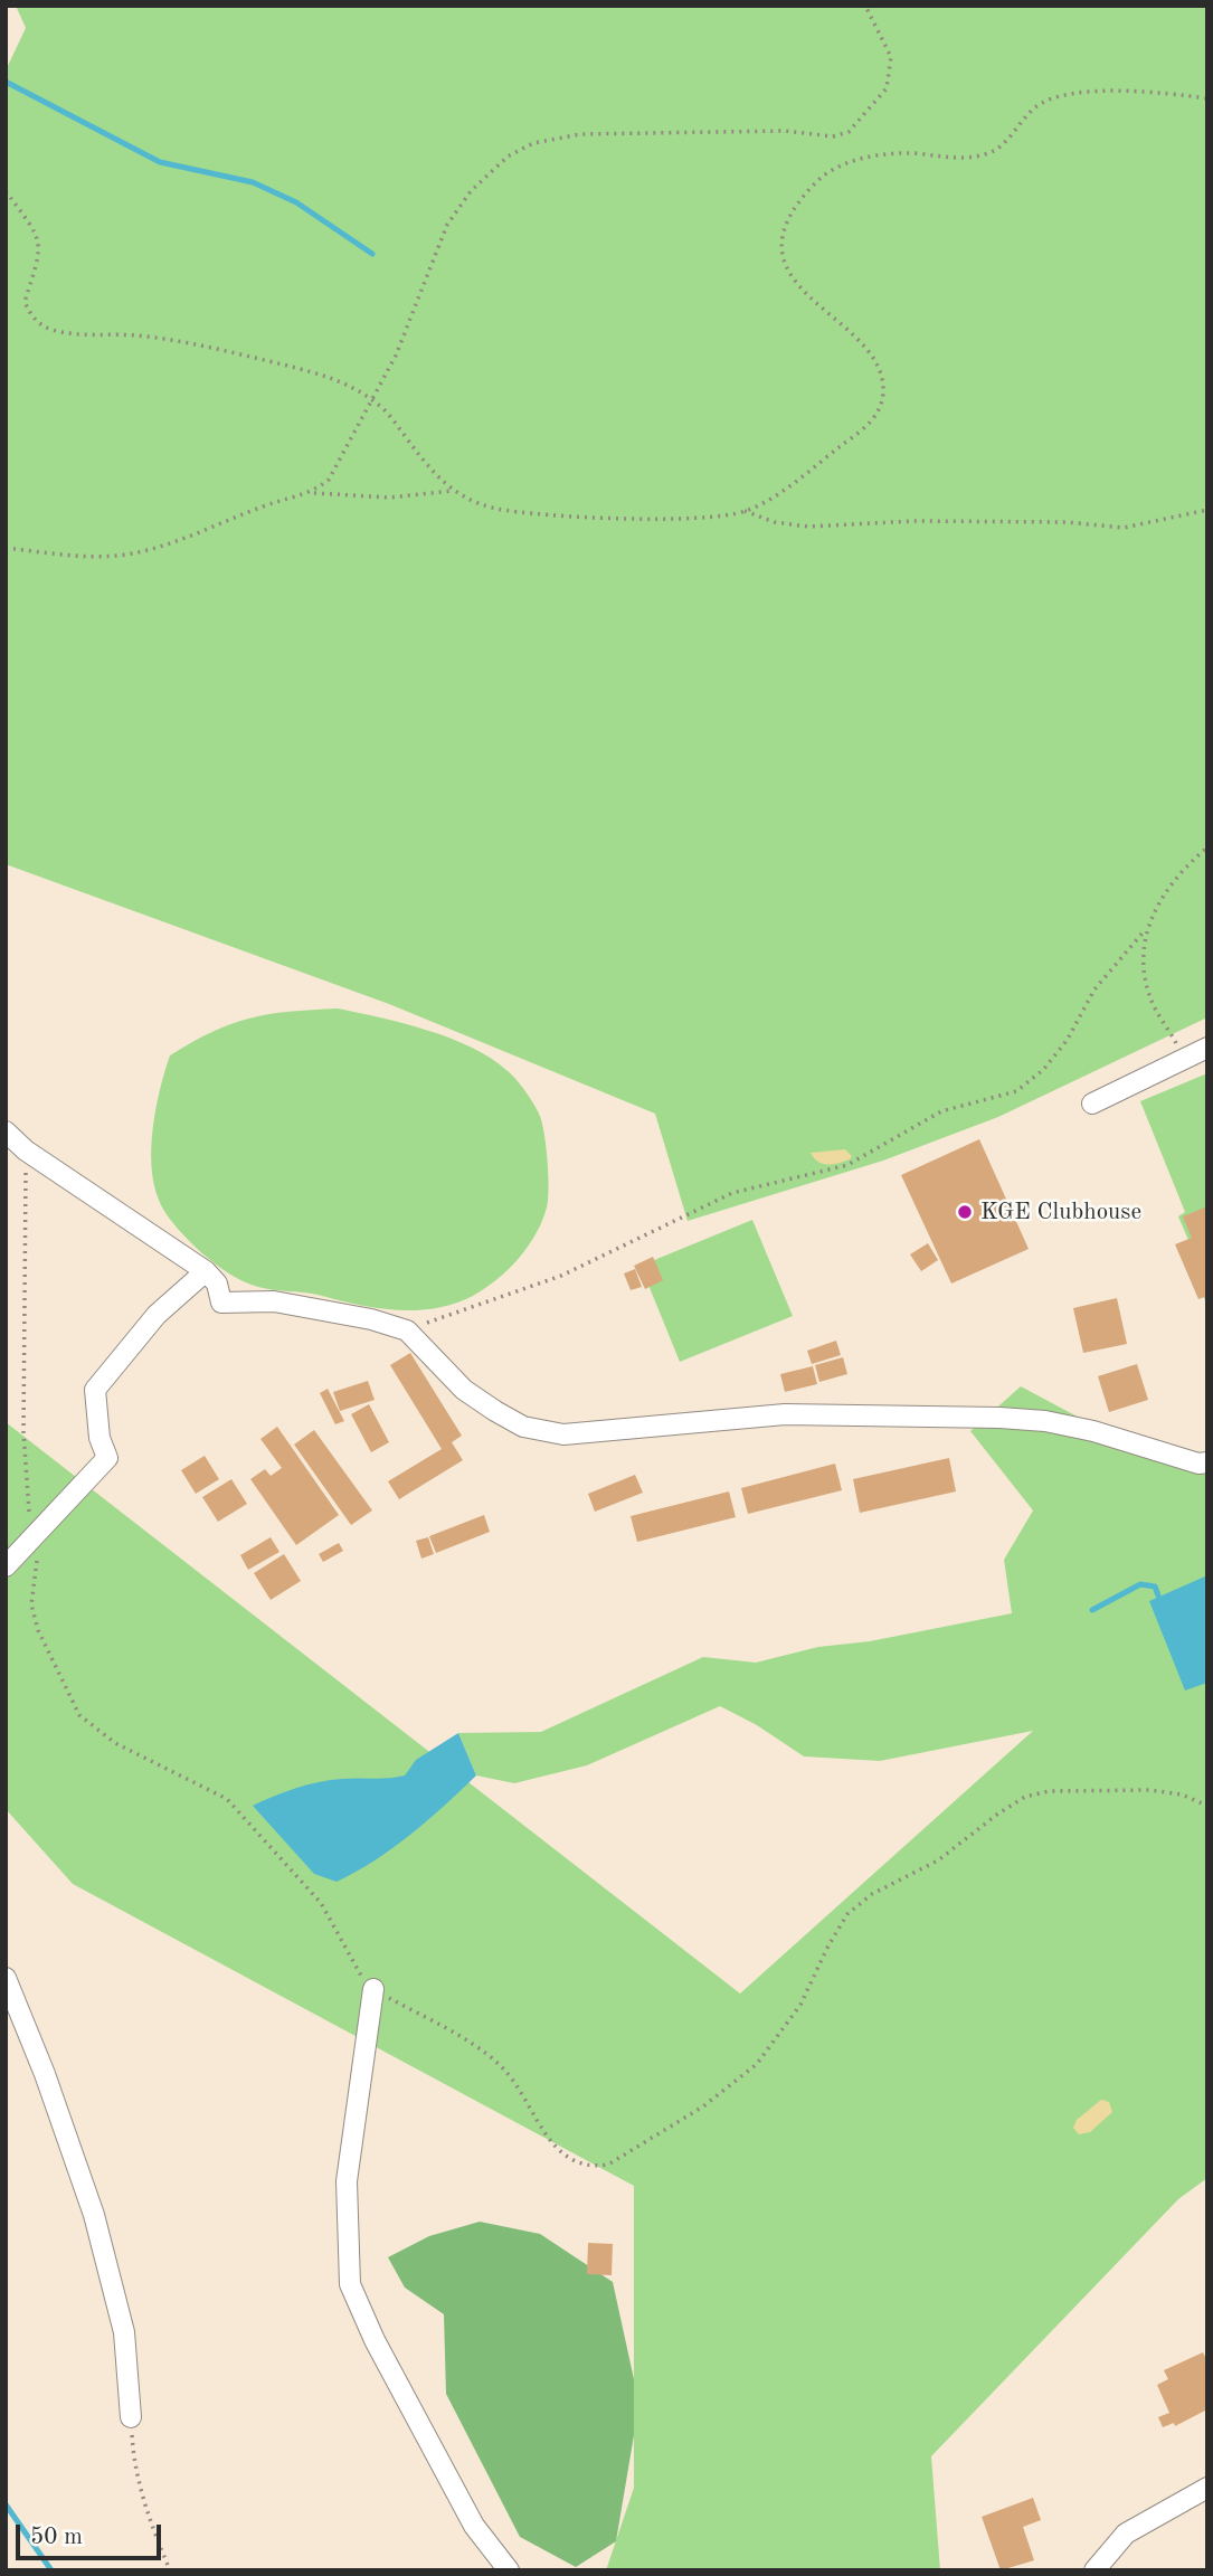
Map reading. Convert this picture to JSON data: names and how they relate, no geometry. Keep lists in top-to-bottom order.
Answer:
{
  "places": ["KGE Clubhouse"],
  "scale_bar": "50 m"
}
